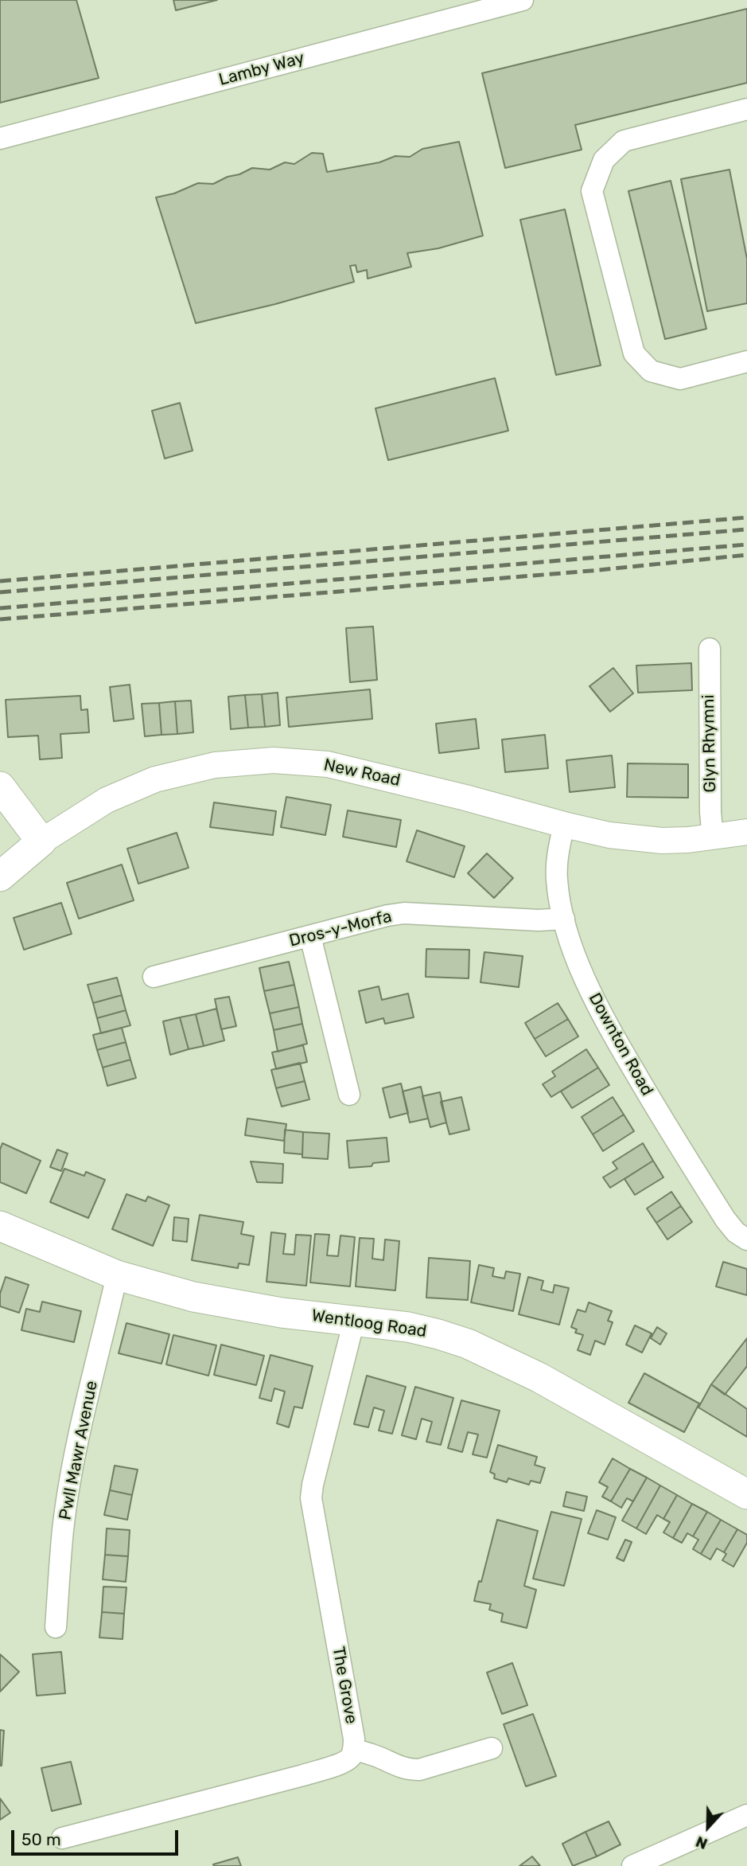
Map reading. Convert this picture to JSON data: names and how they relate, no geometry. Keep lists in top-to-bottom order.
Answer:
{
  "streets": {
    "main road": ["New Road", "Wentloog Road"],
    "street": [
      "Lamby Way",
      "Glyn Rhymni",
      "Dros-y-Morfa",
      "Downton Road",
      "Pwll Mawr Avenue",
      "The Grove"
    ]
  },
  "crossings": [
    ["Glyn Rhymni", "New Road"],
    ["New Road", "Downton Road"],
    ["Dros-y-Morfa", "Downton Road"],
    ["Wentloog Road", "Pwll Mawr Avenue"],
    ["Wentloog Road", "The Grove"]
  ],
  "scale_bar": "50 m",
  "north": "bottom"
}
